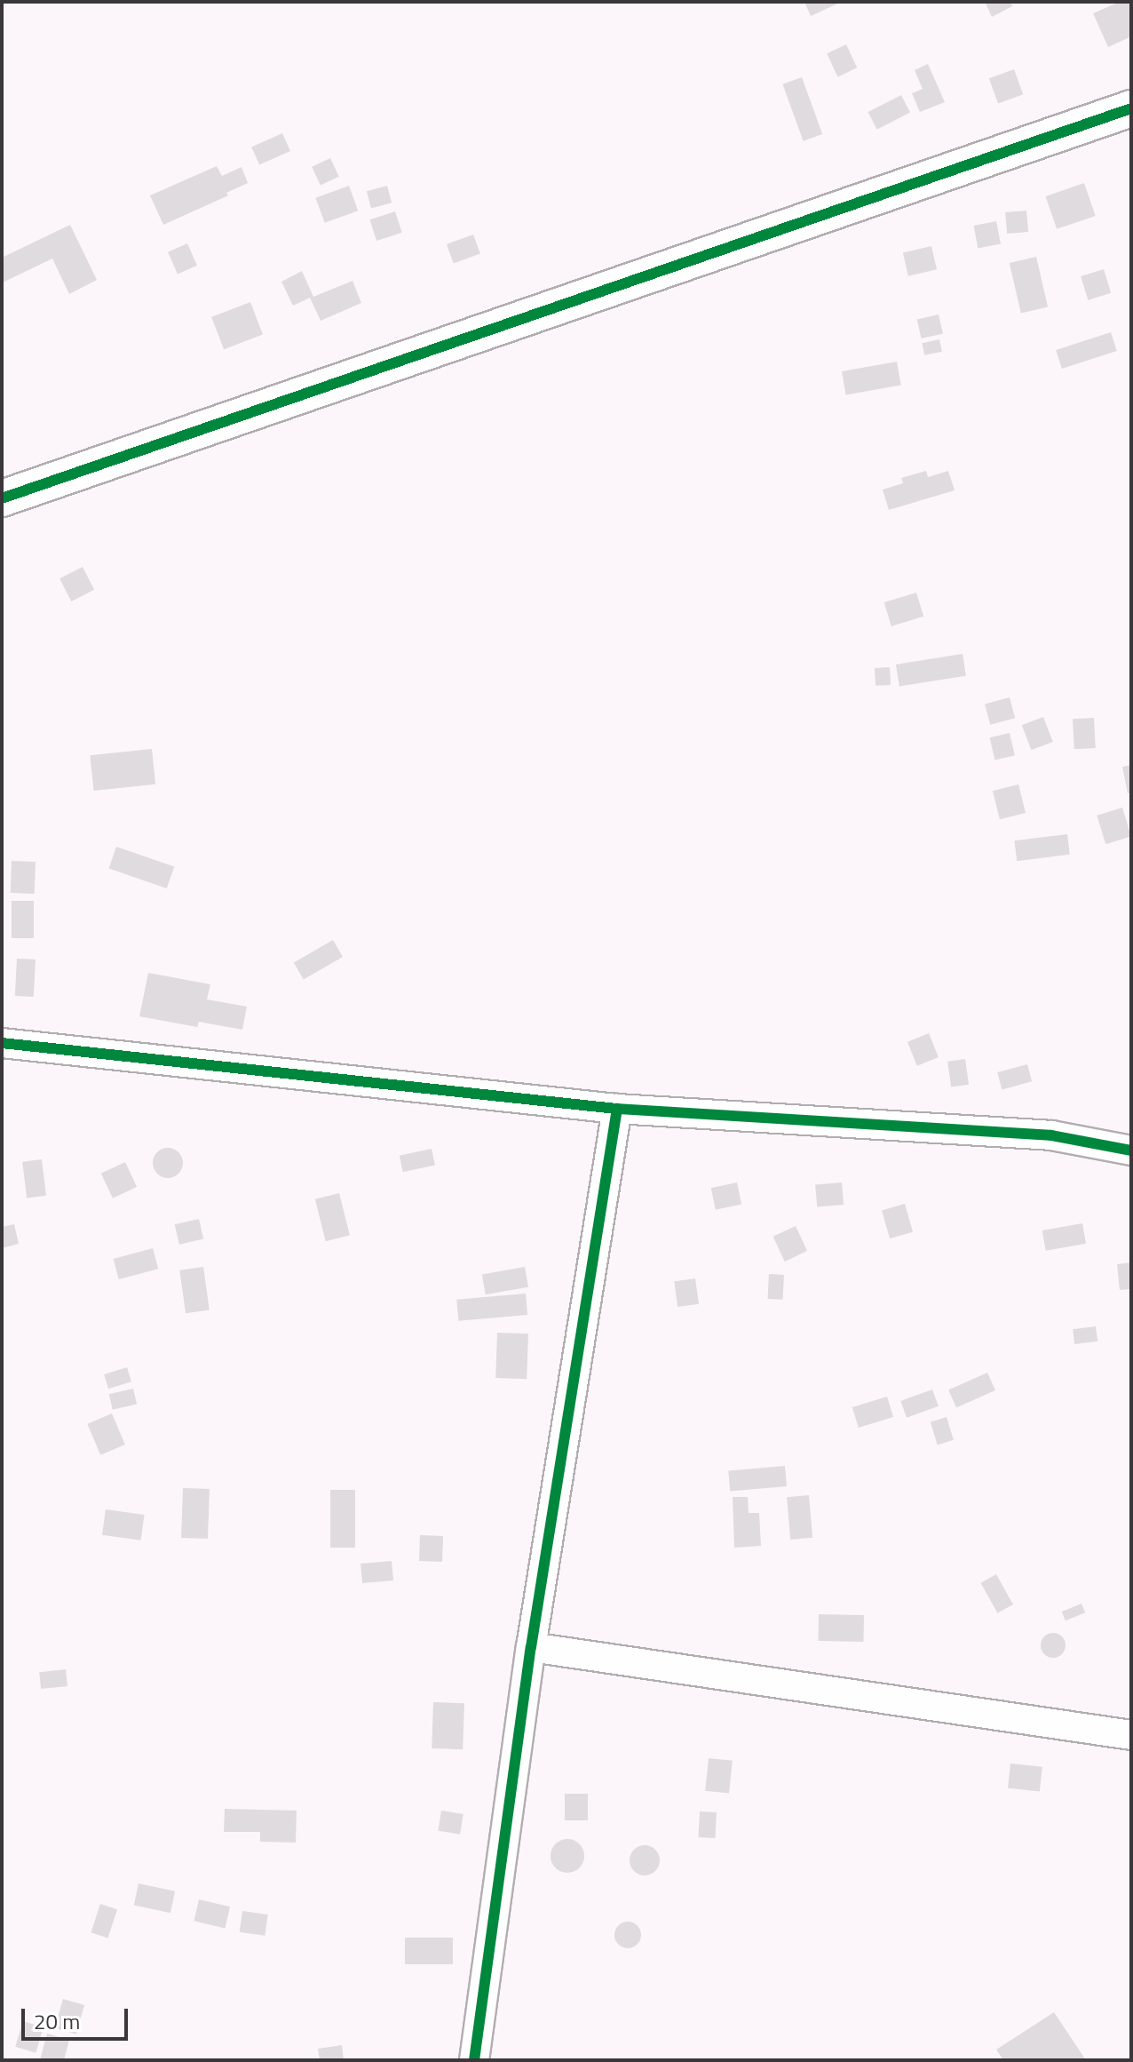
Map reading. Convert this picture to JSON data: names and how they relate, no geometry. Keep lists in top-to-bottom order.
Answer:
{
  "scale_bar": "20 m"
}
